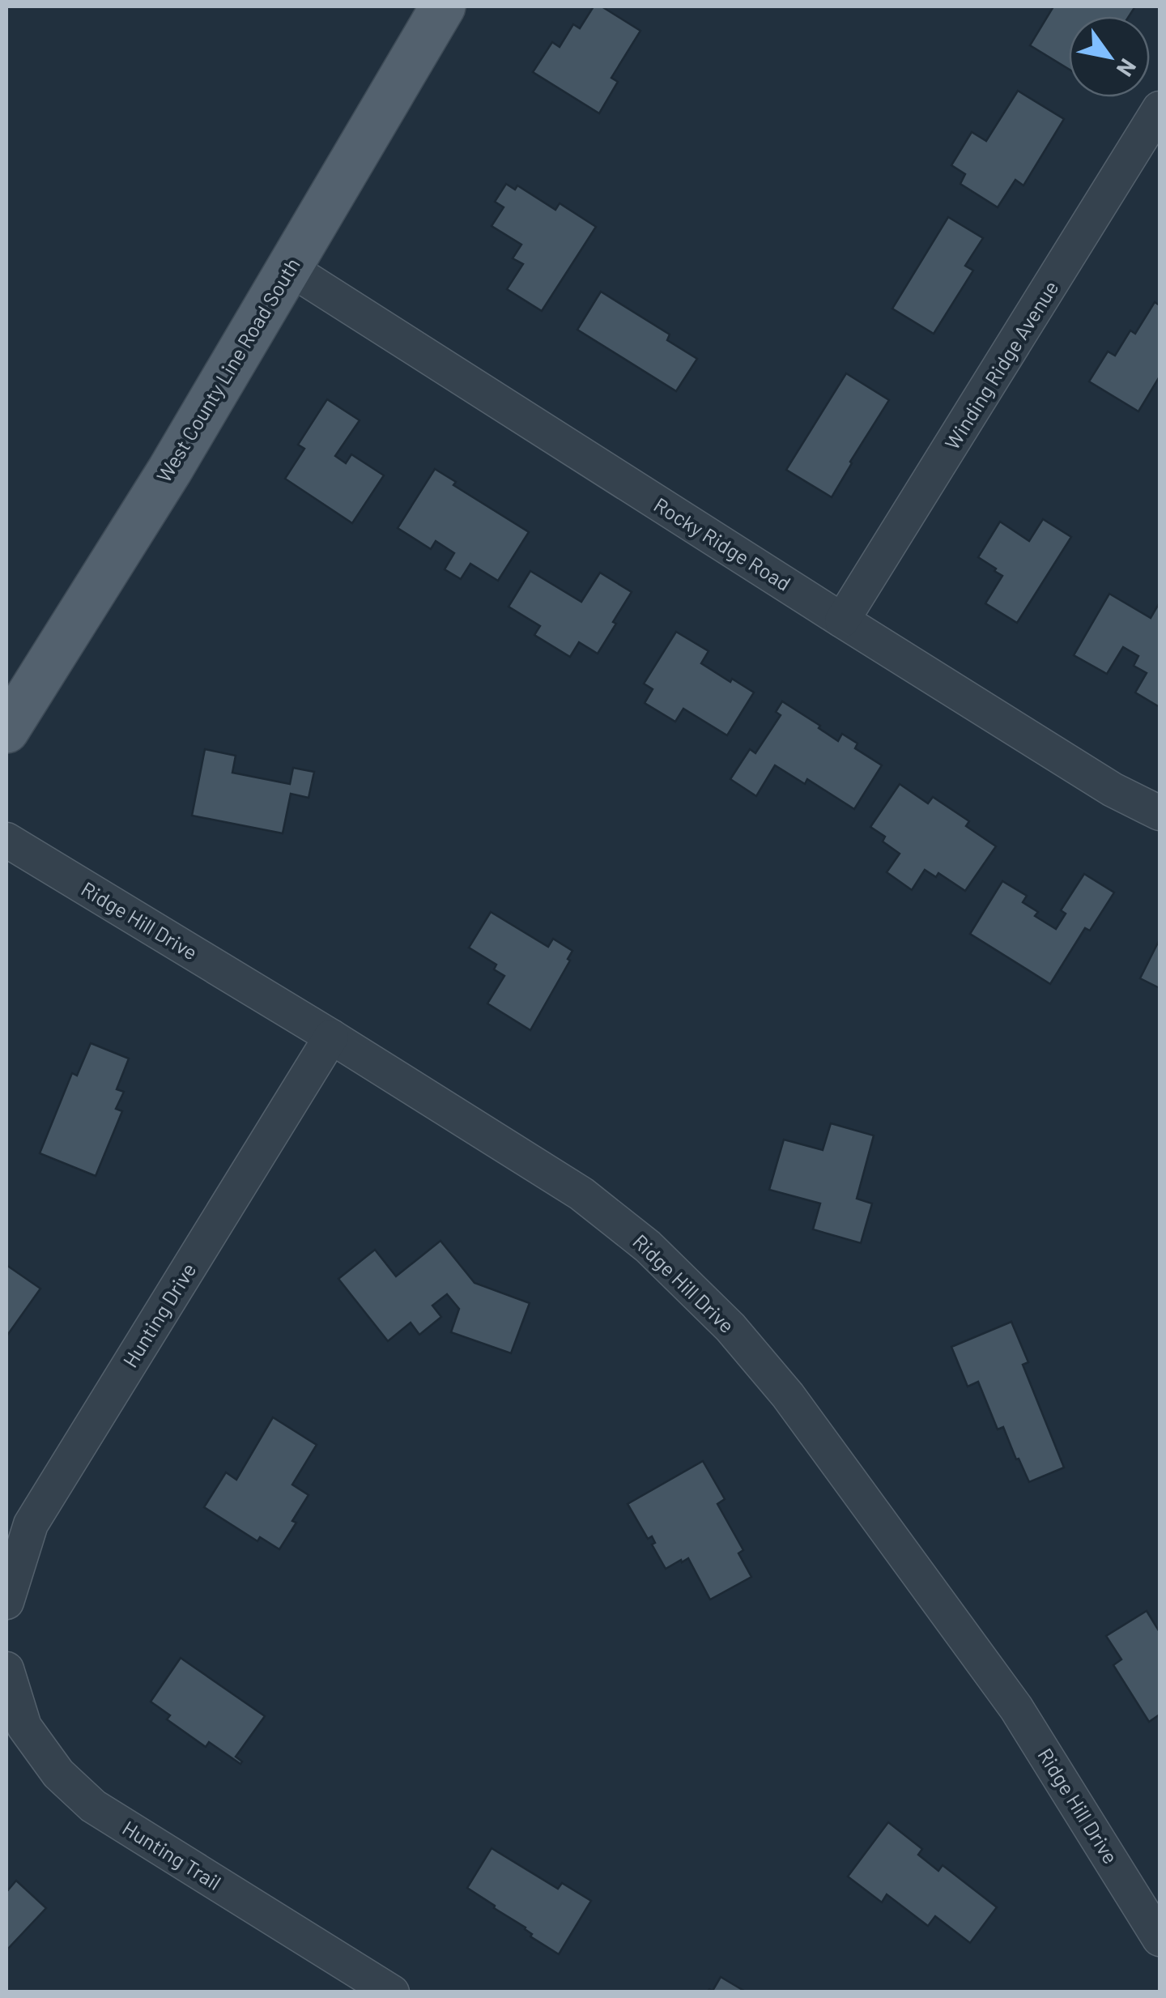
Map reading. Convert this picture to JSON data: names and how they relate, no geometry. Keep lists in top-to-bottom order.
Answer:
{
  "streets": {
    "main road": ["West County Line Road South"],
    "street": [
      "Winding Ridge Avenue",
      "Rocky Ridge Road",
      "Ridge Hill Drive",
      "Hunting Drive",
      "Hunting Trail"
    ]
  },
  "crossings": [
    ["Winding Ridge Avenue", "Rocky Ridge Road"],
    ["West County Line Road South", "Rocky Ridge Road"],
    ["Ridge Hill Drive", "Hunting Drive"]
  ],
  "north": "bottom right"
}
